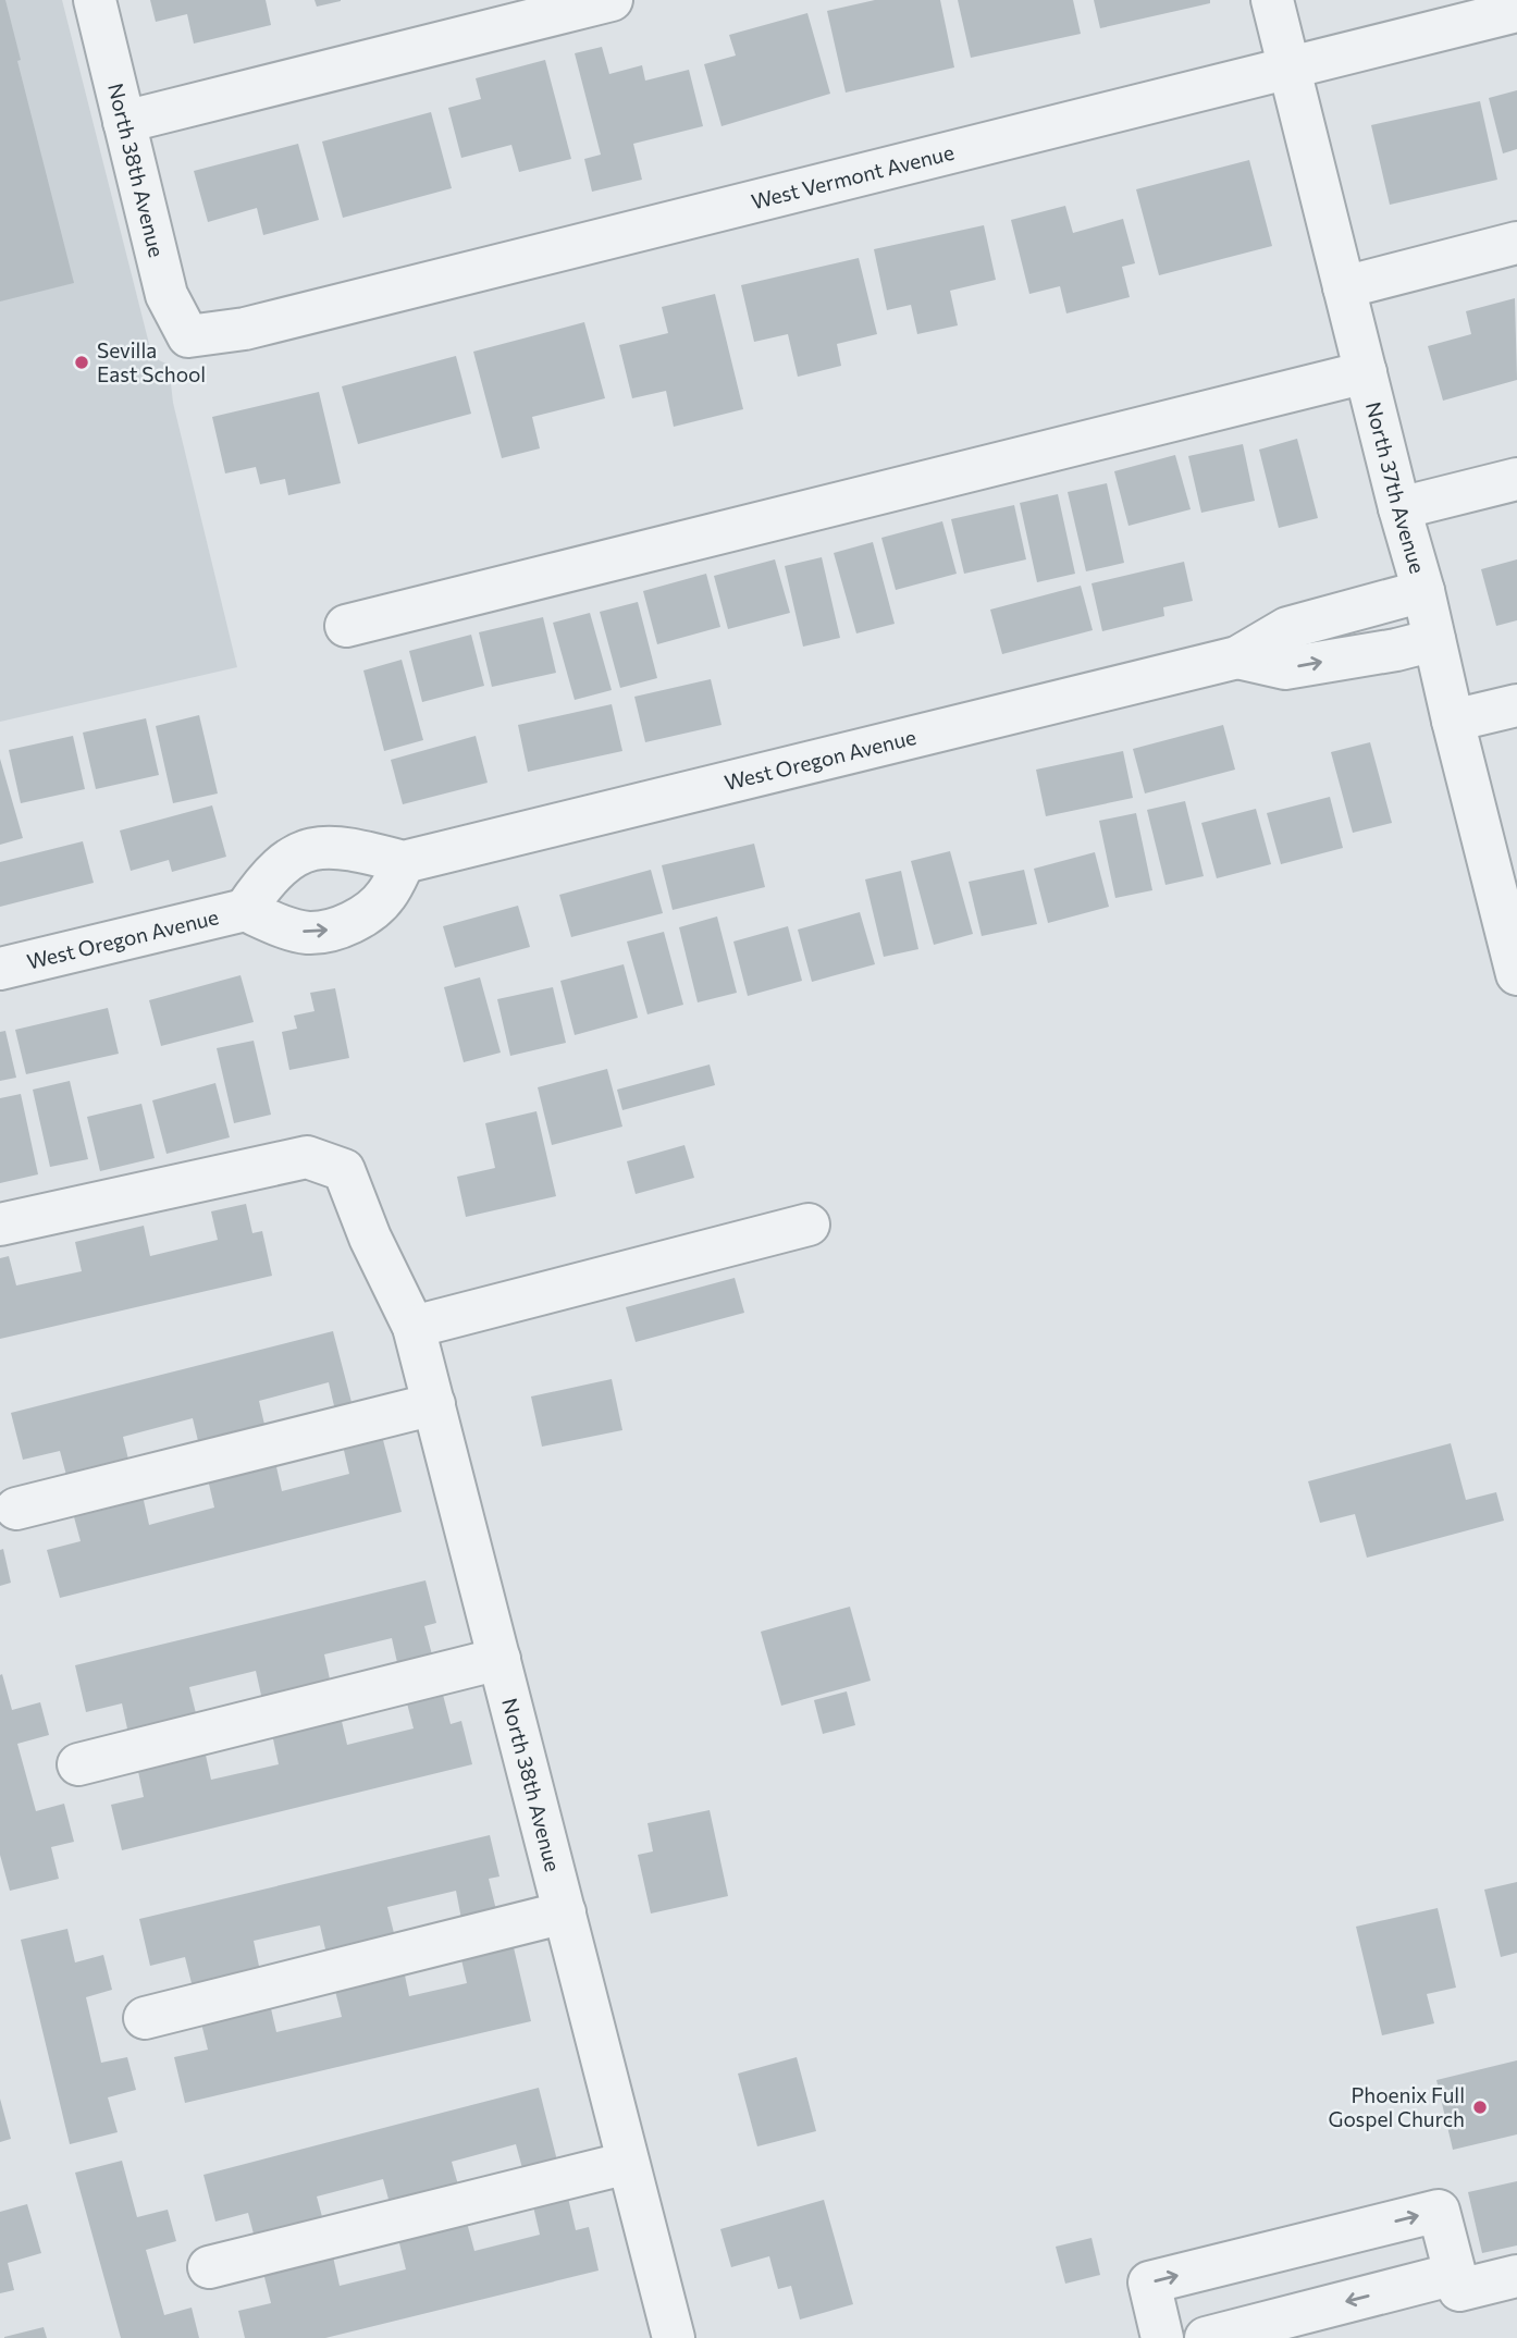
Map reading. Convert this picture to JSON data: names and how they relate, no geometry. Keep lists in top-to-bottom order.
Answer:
{
  "streets": {
    "street": [
      "North 38th Avenue",
      "West Vermont Avenue",
      "North 37th Avenue",
      "West Oregon Avenue"
    ]
  },
  "crossings": [
    ["North 38th Avenue", "West Vermont Avenue"],
    ["West Vermont Avenue", "North 37th Avenue"],
    ["North 37th Avenue", "West Oregon Avenue"]
  ],
  "places": ["Sevilla East School", "Phoenix Full Gospel Church"]
}
